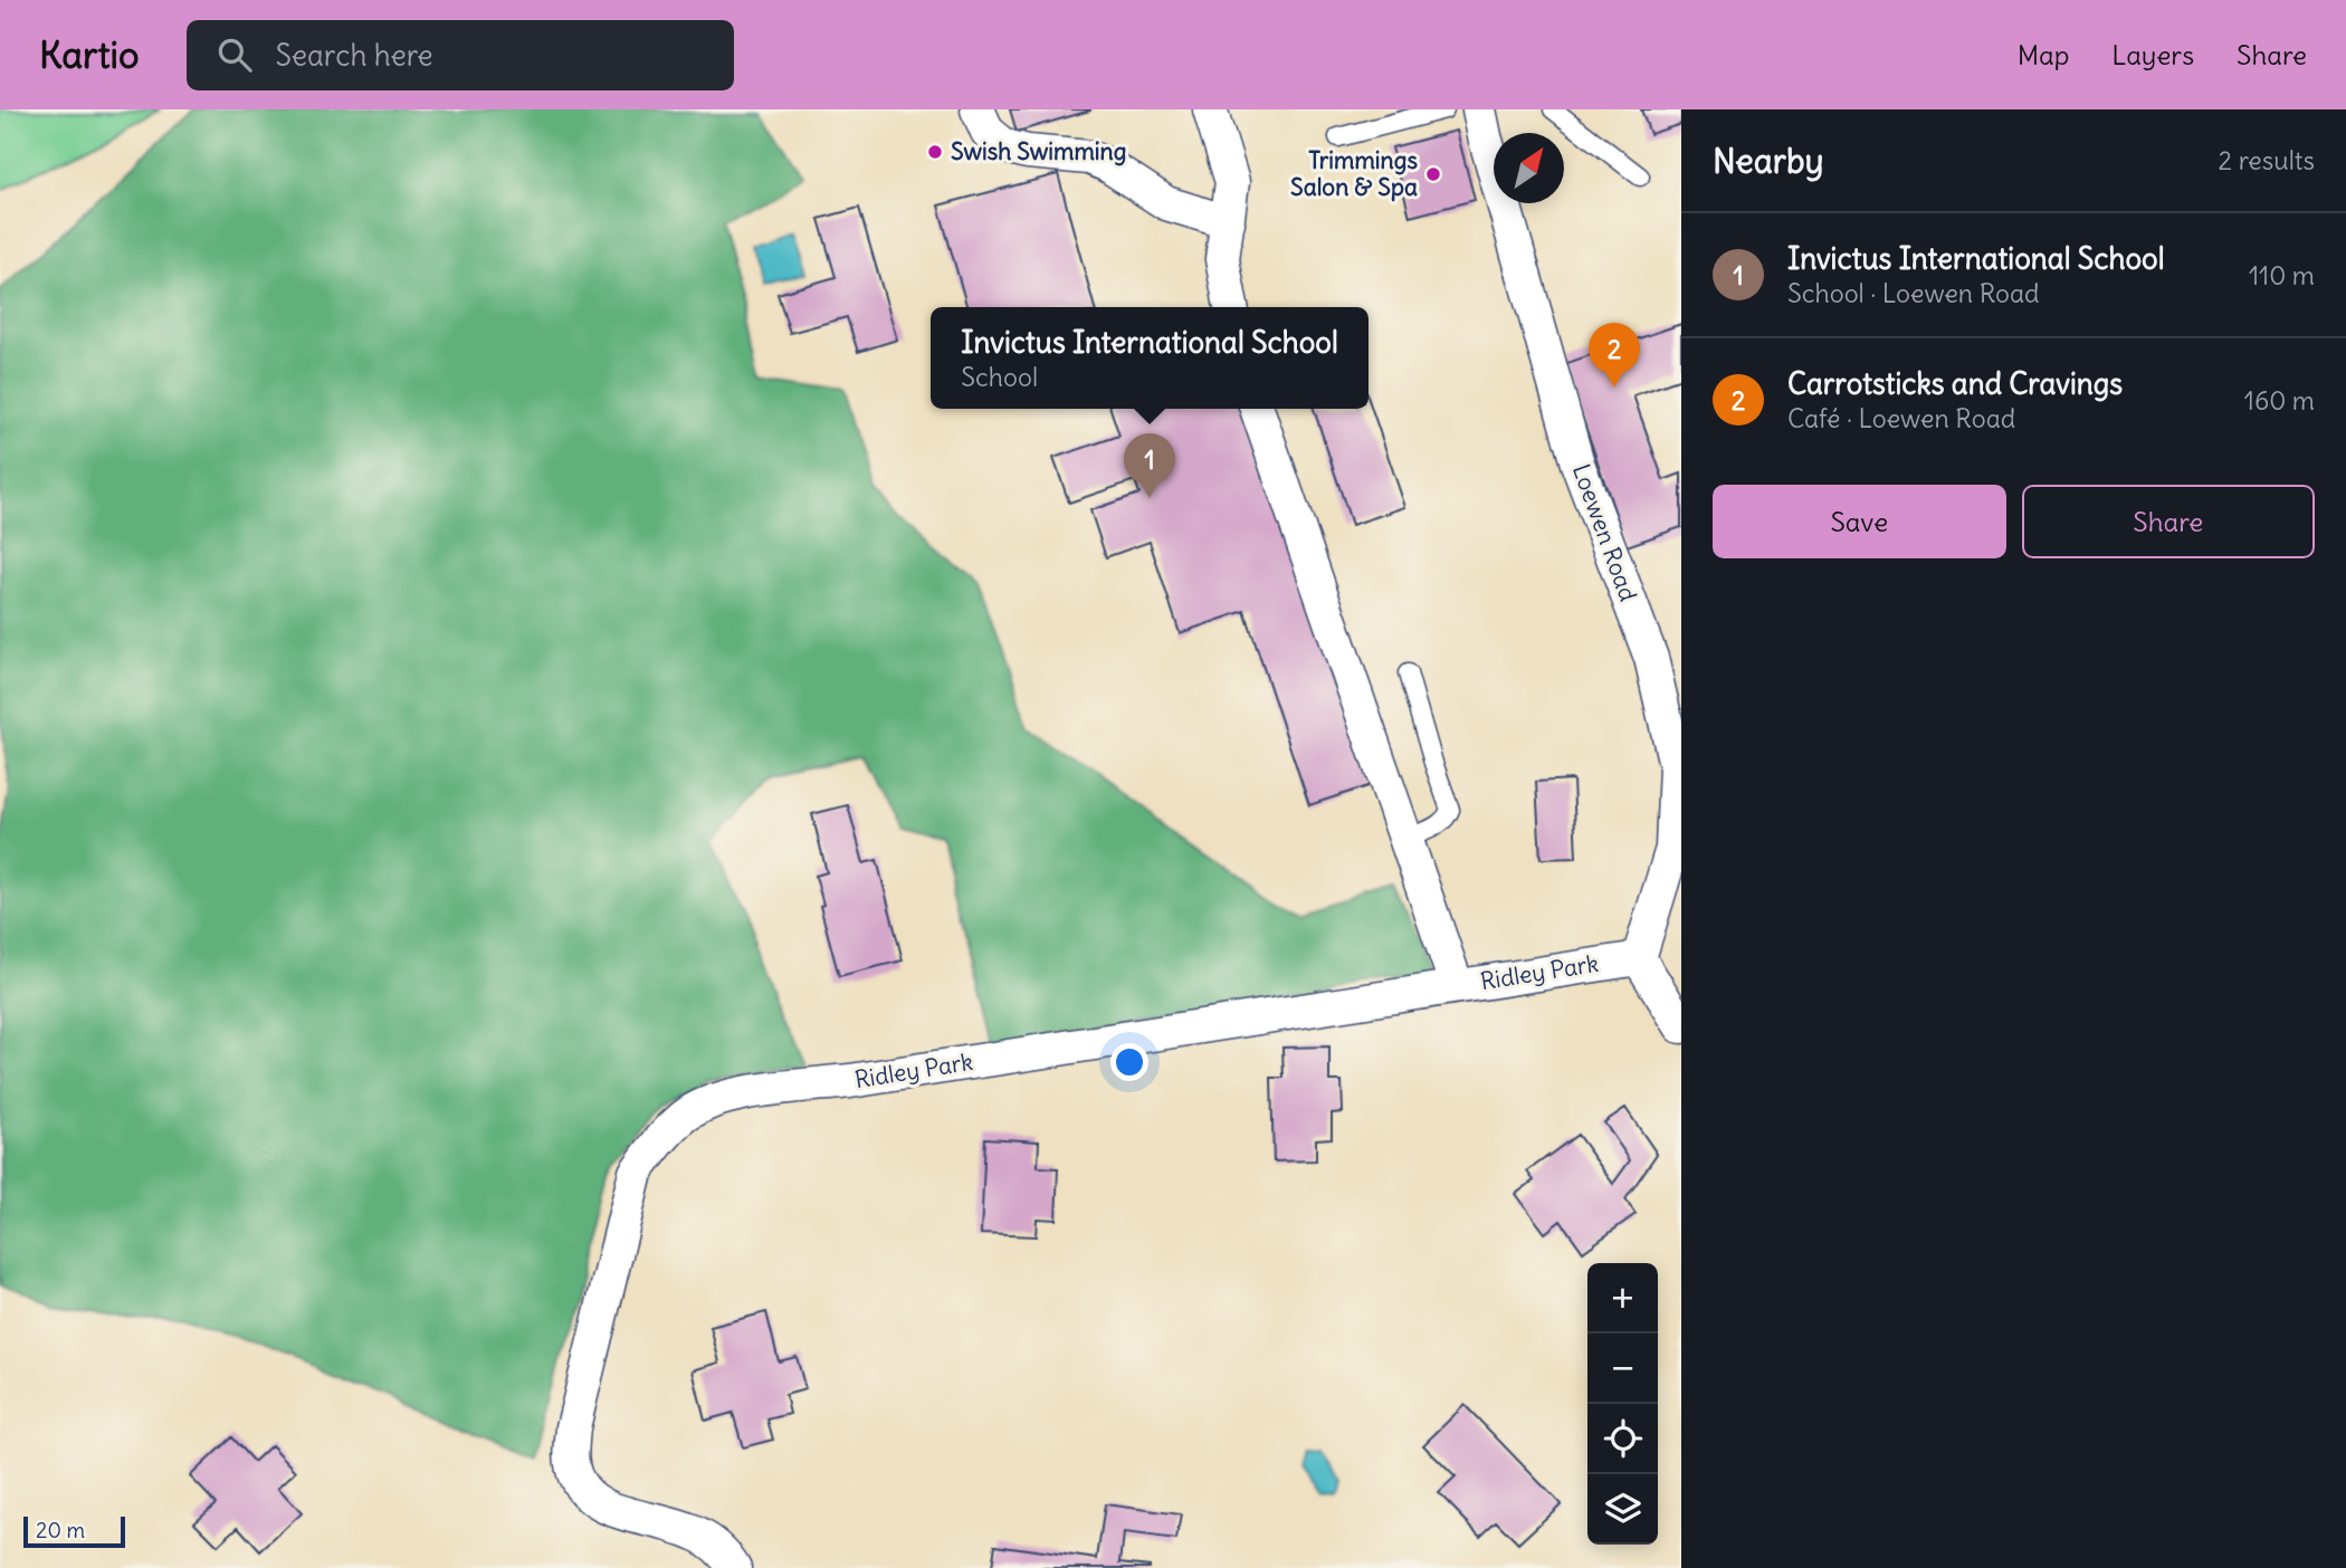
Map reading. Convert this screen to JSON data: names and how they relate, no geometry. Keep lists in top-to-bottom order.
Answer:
{
  "streets": {
    "street": ["Loewen Road", "Ridley Park"]
  },
  "crossings": [
    ["Loewen Road", "Ridley Park"]
  ],
  "places": ["Swish Swimming", "Trimmings Salon & Spa"],
  "scale_bar": "20 m",
  "north": "top right",
  "page": {
    "header": "Kartio",
    "search": "Search here",
    "nav": ["Map", "Layers", "Share"],
    "heading": ["Nearby", "2 results"],
    "list": [
      {
        "mark": "1",
        "name": "Invictus International School",
        "note": "School · Loewen Road",
        "value": "110 m"
      },
      {
        "mark": "2",
        "name": "Carrotsticks and Cravings",
        "note": "Café · Loewen Road",
        "value": "160 m"
      }
    ],
    "popup": ["Invictus International School", "School"],
    "pins": ["2", "1"],
    "buttons": ["Save", "Share"],
    "map_buttons": ["+", "−"],
    "scale": "20 m"
  }
}
